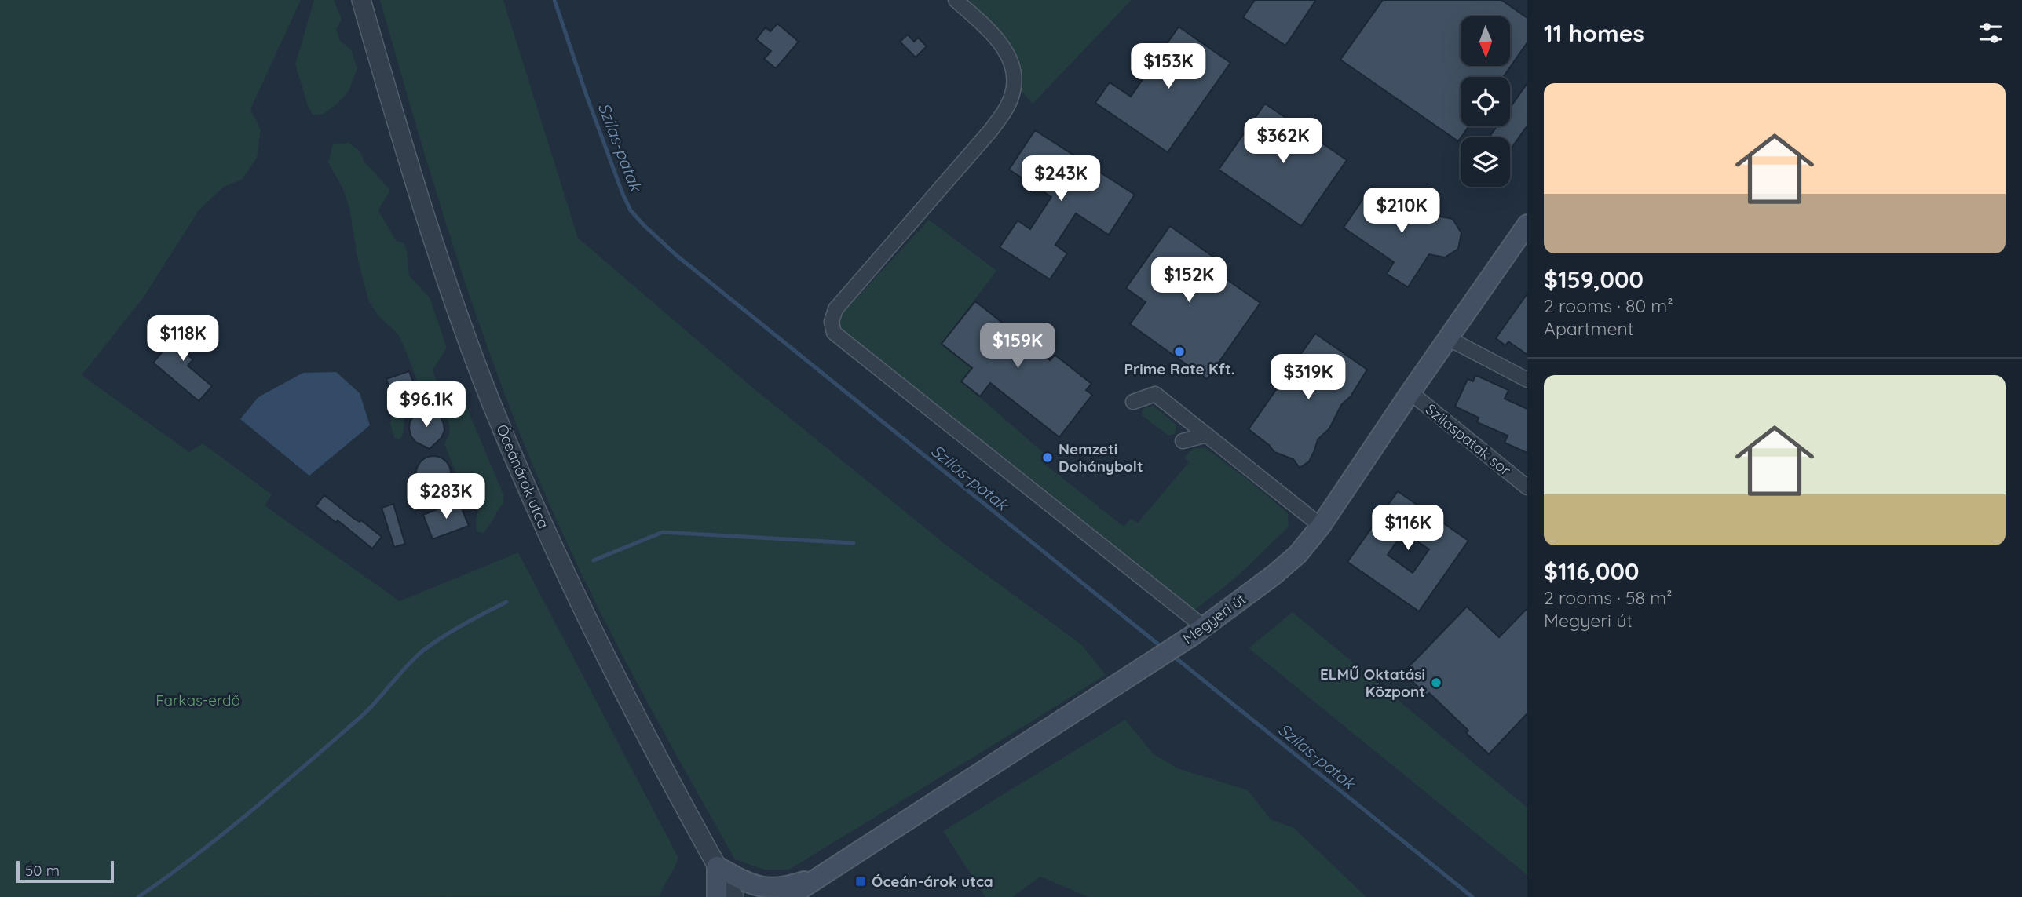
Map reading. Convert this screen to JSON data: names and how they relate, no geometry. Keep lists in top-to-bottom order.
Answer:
{
  "streets": {
    "main road": ["Megyeri út"],
    "street": ["Szilaspatak sor", "Óceánárok utca"]
  },
  "crossings": [
    ["Szilaspatak sor", "Megyeri út"]
  ],
  "water": ["Szilas-patak"],
  "parks": ["Farkas-erdő"],
  "places": {
    "other": ["Prime Rate Kft.", "Nemzeti Dohánybolt", "ELMŰ Oktatási Központ"],
    "transit": ["Óceán-árok utca"]
  },
  "scale_bar": "50 m",
  "north": "bottom",
  "page": {
    "heading": "11 homes",
    "price": [
      "$153K",
      "$362K",
      "$243K",
      "$210K",
      "$152K",
      "$118K",
      "$159K",
      "$319K",
      "$96.1K",
      "$283K",
      "$116K"
    ],
    "list": [
      {
        "name": "$159,000",
        "note": "2 rooms · 80 m² · Apartment"
      },
      {
        "name": "$116,000",
        "note": "2 rooms · 58 m² · Megyeri út"
      }
    ],
    "scale": "50 m"
  }
}
